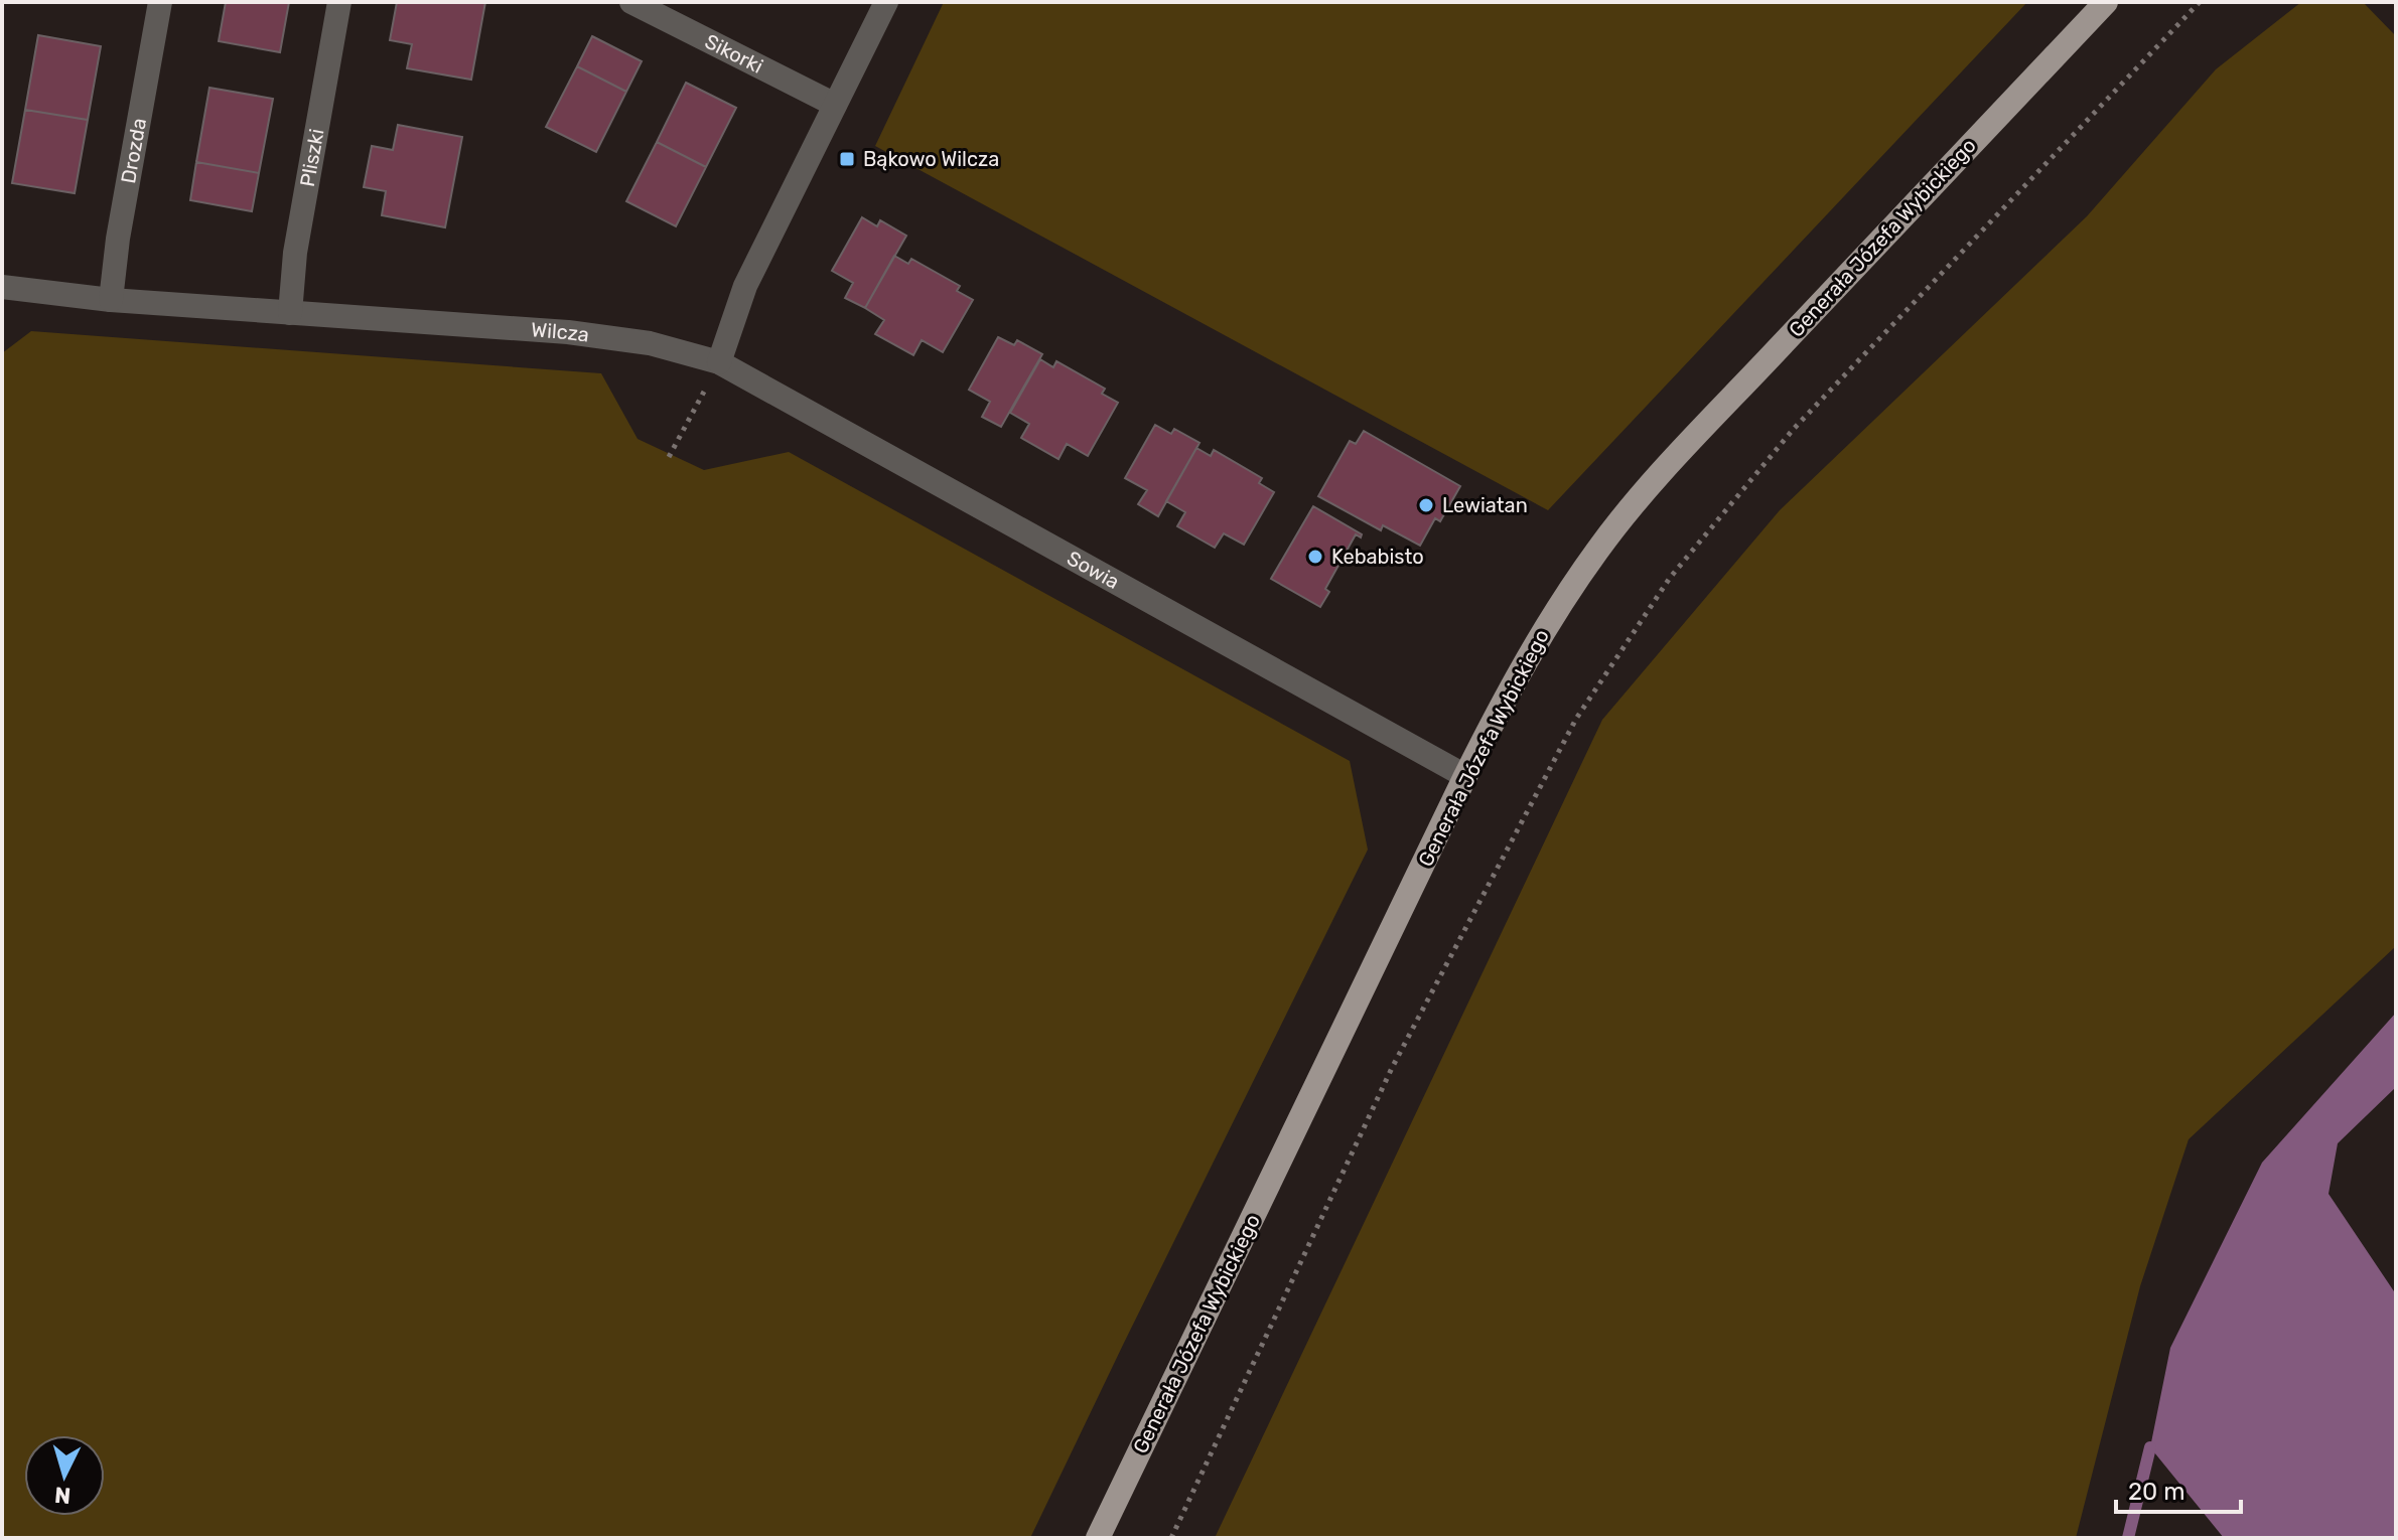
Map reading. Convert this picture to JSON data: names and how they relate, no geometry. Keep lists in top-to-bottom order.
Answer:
{
  "streets": {
    "main road": ["Generała Józefa Wybickiego"],
    "street": [
      "Sikorki",
      "Drozda",
      "Pliszki",
      "Wilcza",
      "Sowia"
    ]
  },
  "crossings": [
    ["Drozda", "Wilcza"],
    ["Pliszki", "Wilcza"],
    ["Generała Józefa Wybickiego", "Sowia"],
    ["Wilcza", "Sowia"]
  ],
  "places": {
    "transit": ["Bąkowo Wilcza"],
    "other": ["Lewiatan", "Kebabisto"]
  },
  "scale_bar": "20 m",
  "north": "bottom"
}
